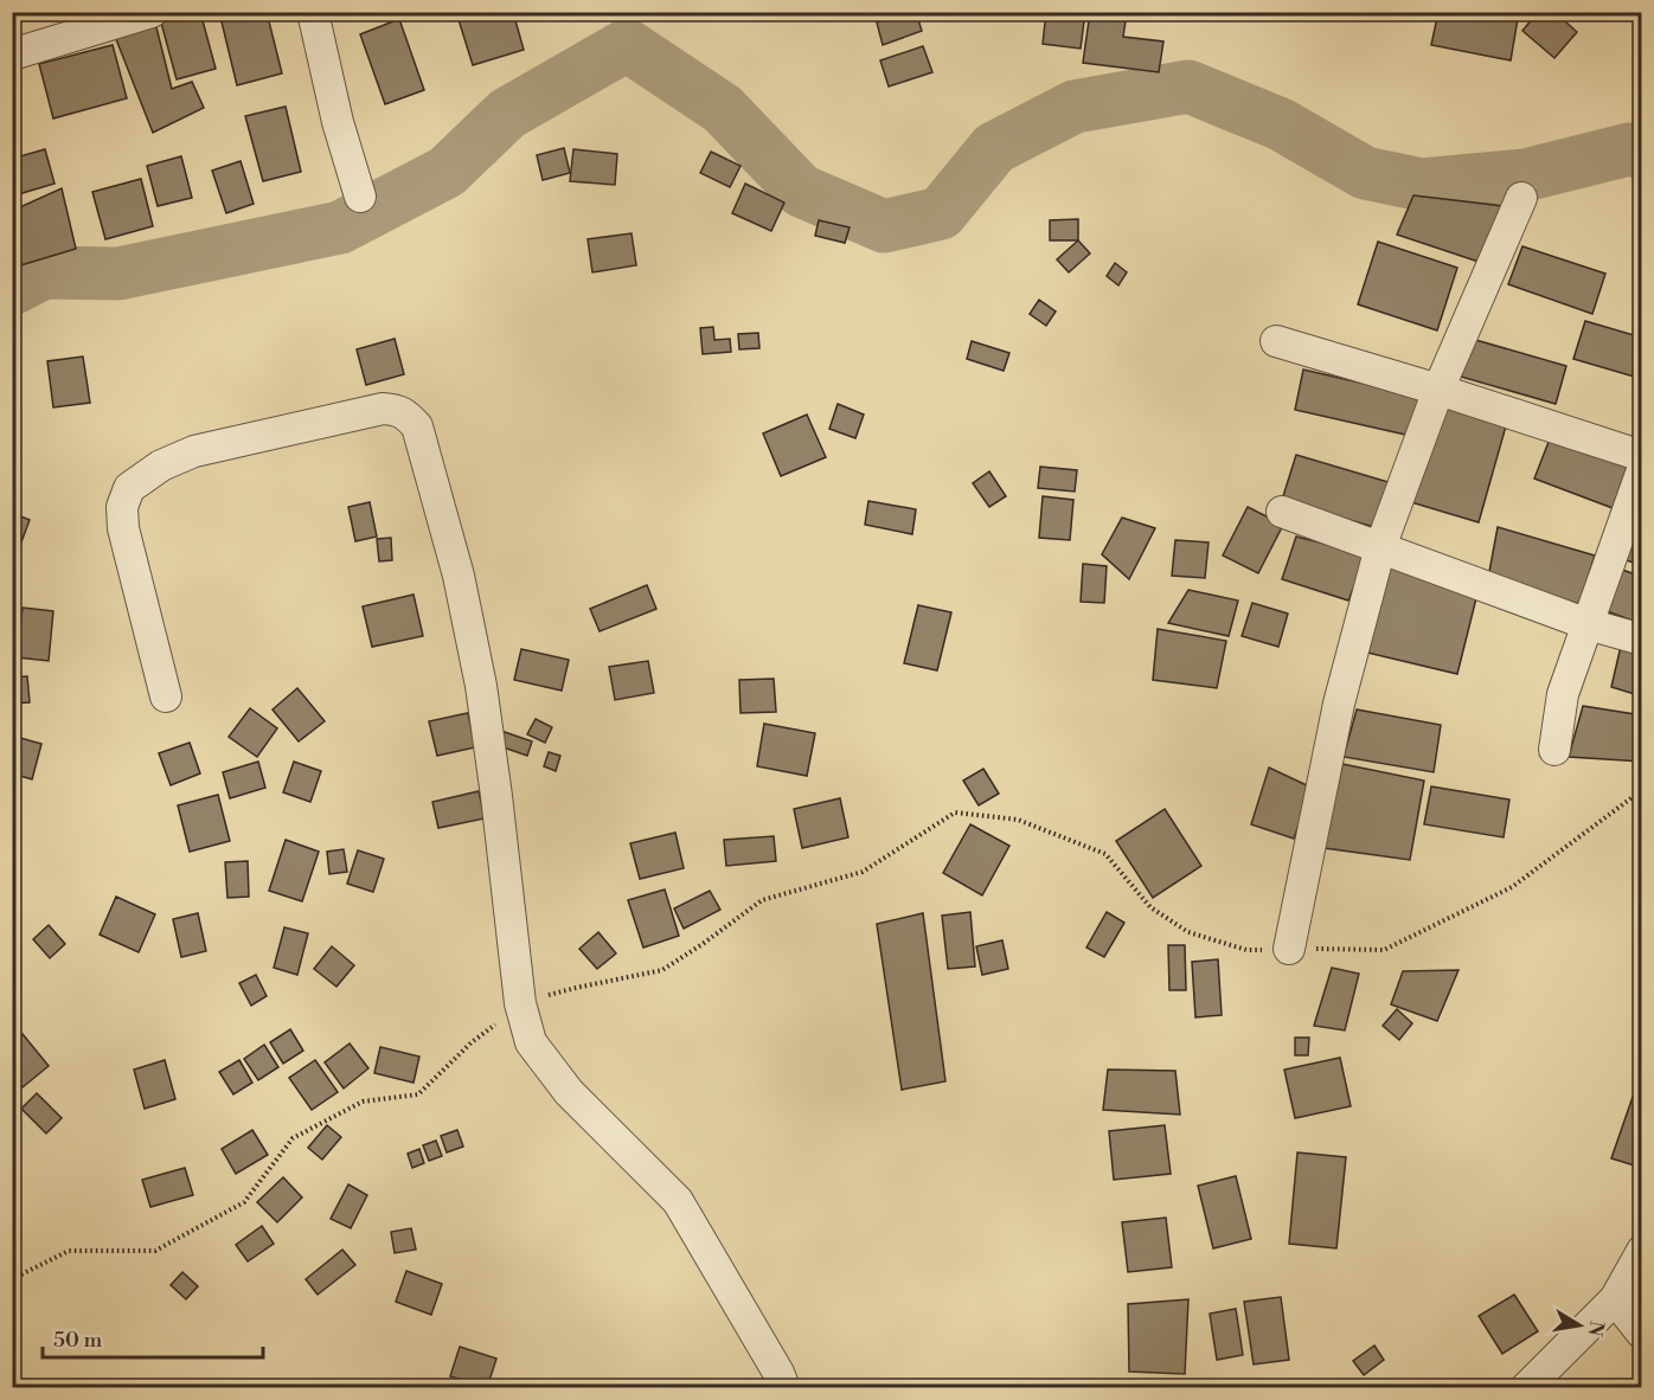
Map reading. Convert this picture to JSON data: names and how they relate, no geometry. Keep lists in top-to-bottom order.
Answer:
{
  "scale_bar": "50 m",
  "north": "right"
}
